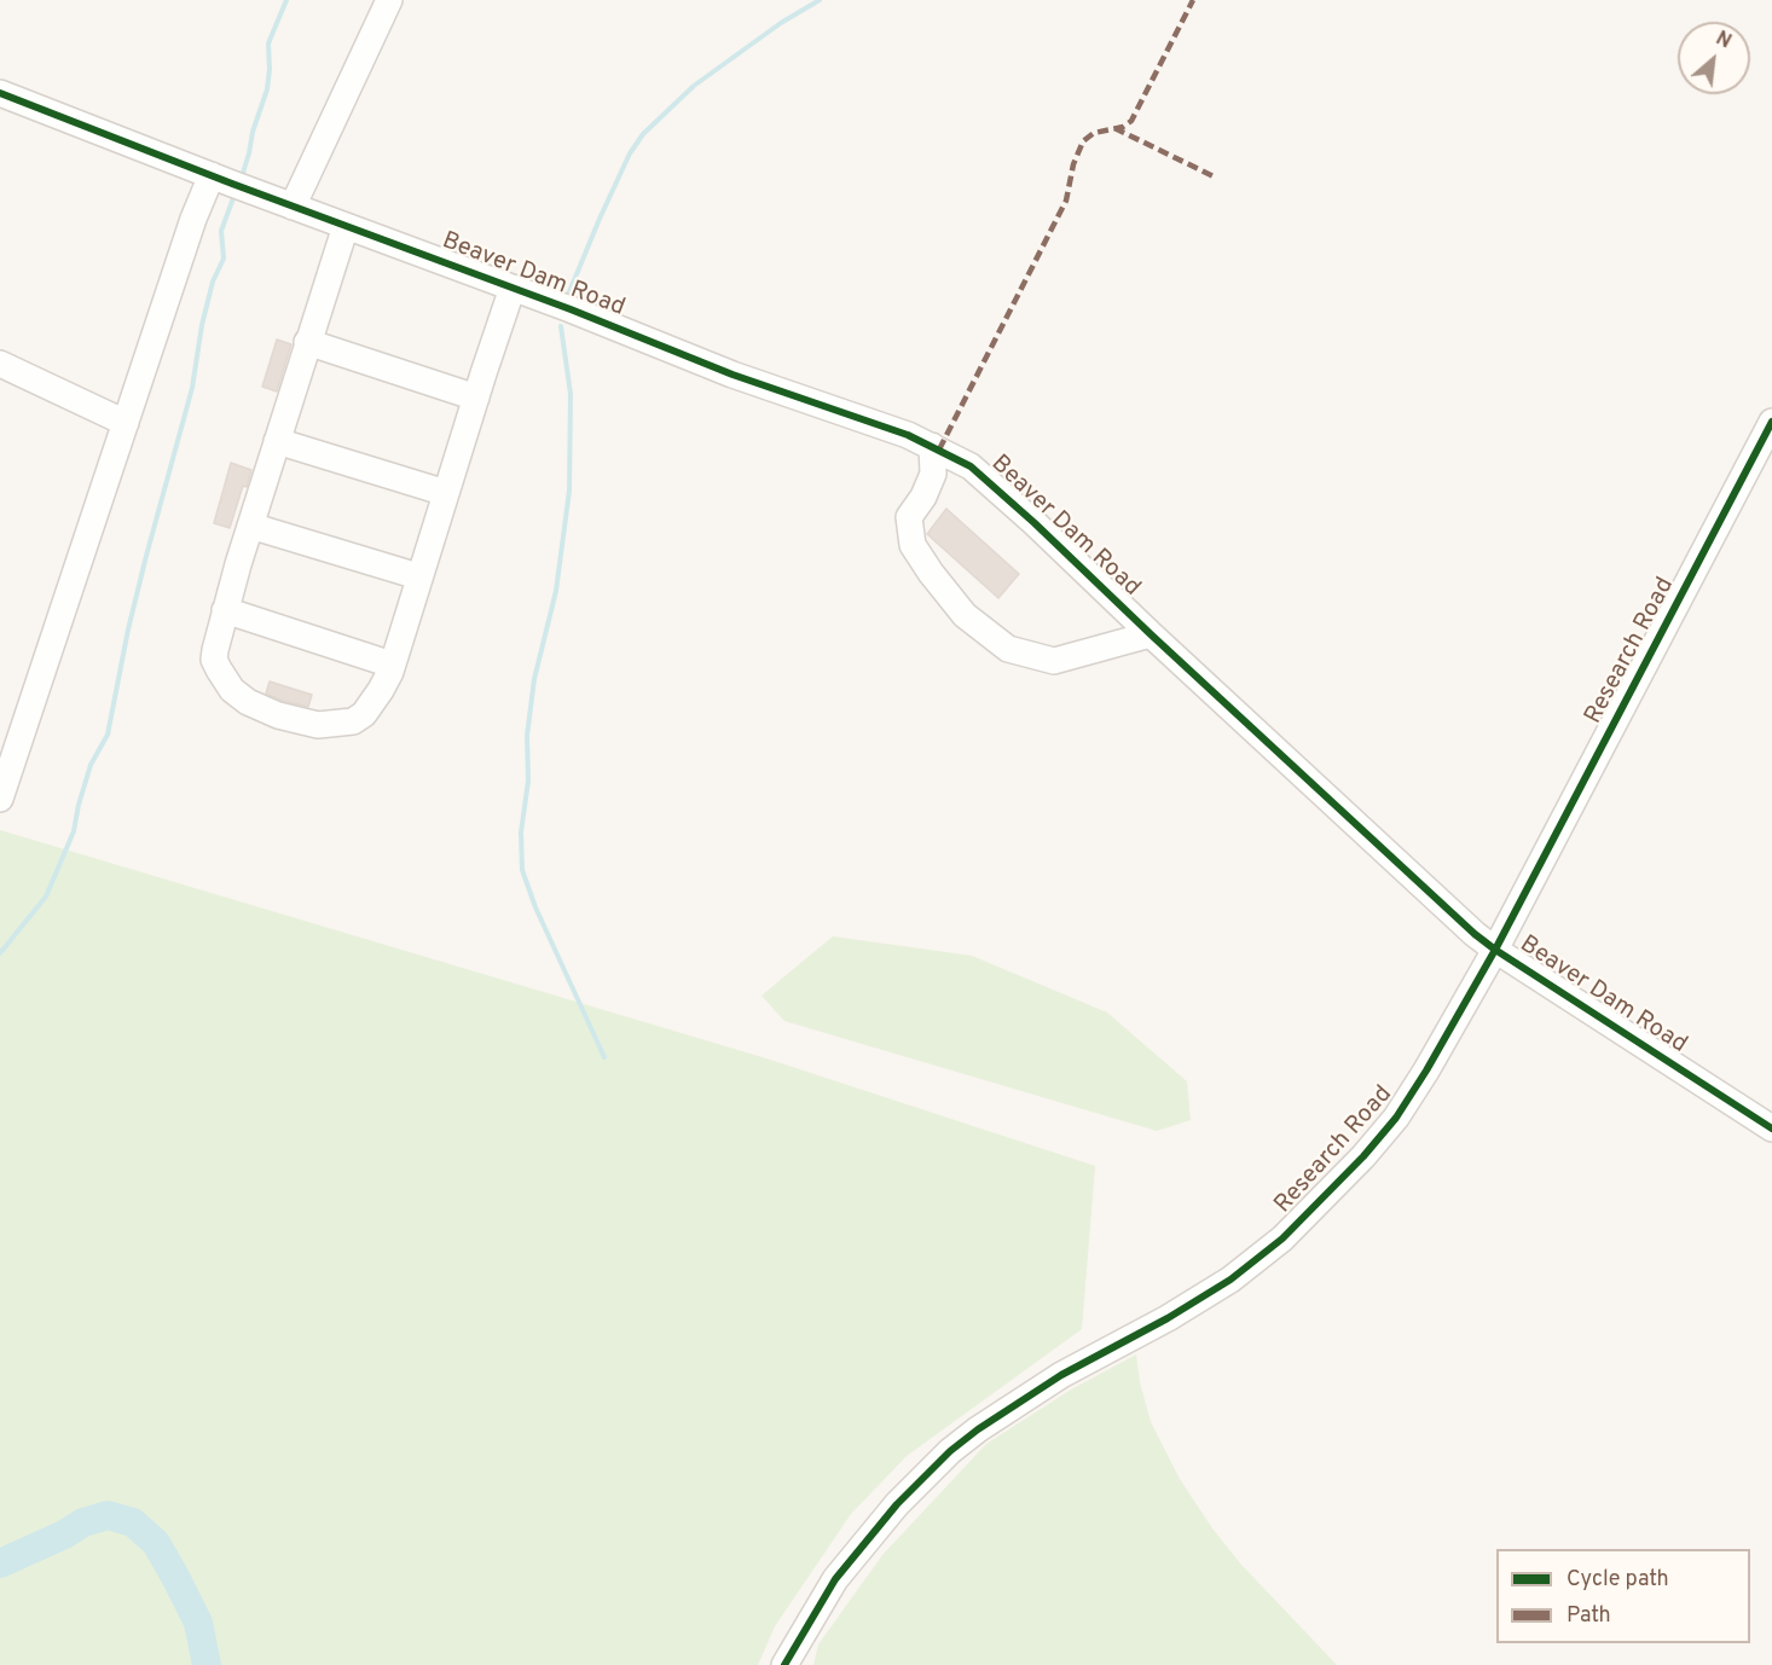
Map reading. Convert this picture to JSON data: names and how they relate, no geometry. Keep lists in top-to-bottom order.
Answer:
{
  "streets": {
    "street": ["Beaver Dam Road", "Research Road"]
  },
  "crossings": [
    ["Beaver Dam Road", "Research Road"]
  ],
  "legend": ["Cycle path", "Path"],
  "north": "top right"
}
